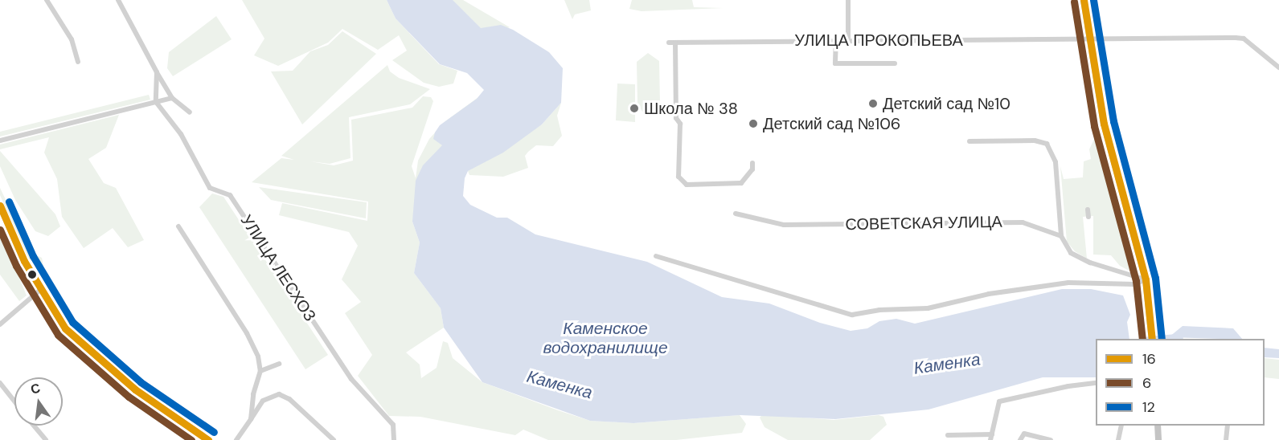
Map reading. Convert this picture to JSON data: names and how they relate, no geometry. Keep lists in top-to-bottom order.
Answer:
{
  "streets": {
    "street": ["УЛИЦА ПРОКОПЬЕВА", "СОВЕТСКАЯ УЛИЦА", "УЛИЦА ЛЕСХОЗ"]
  },
  "water": ["Каменское водохранилище", "Каменка"],
  "places": ["Детский сад №10", "Школа № 38", "Детский сад №106"],
  "lines": ["transit line 16", "transit line 12", "transit line 6"],
  "legend": ["16", "6", "12"],
  "north": "top"
}
